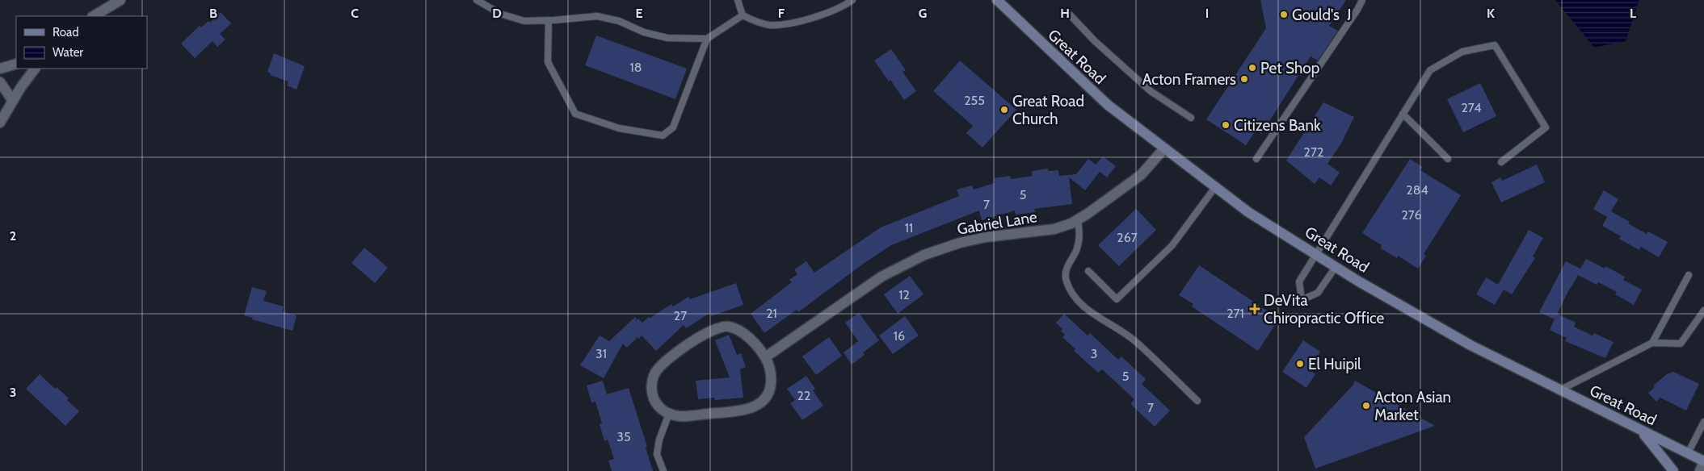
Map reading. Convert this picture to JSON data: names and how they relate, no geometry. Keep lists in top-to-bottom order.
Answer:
{
  "streets": {
    "main road": ["Great Road"],
    "street": ["Gabriel Lane"]
  },
  "crossings": [
    ["Great Road", "Gabriel Lane"]
  ],
  "places": {
    "other": [
      "Gould's",
      "Pet Shop",
      "Acton Framers",
      "Great Road Church",
      "Citizens Bank",
      "El Huipil",
      "Acton Asian Market"
    ],
    "health": ["DeVita Chiropractic Office"]
  },
  "house_numbers": [
    "18",
    "255",
    "274",
    "272",
    "284",
    "5",
    "7",
    "276",
    "11",
    "267",
    "12",
    "21",
    "271",
    "27",
    "16",
    "31",
    "3",
    "5",
    "22",
    "7",
    "35"
  ],
  "legend": ["Road", "Water"],
  "grid": {
    "columns": [
      "B",
      "C",
      "D",
      "E",
      "F",
      "G",
      "H",
      "I",
      "J",
      "K",
      "L"
    ],
    "rows": ["2", "3"]
  }
}
